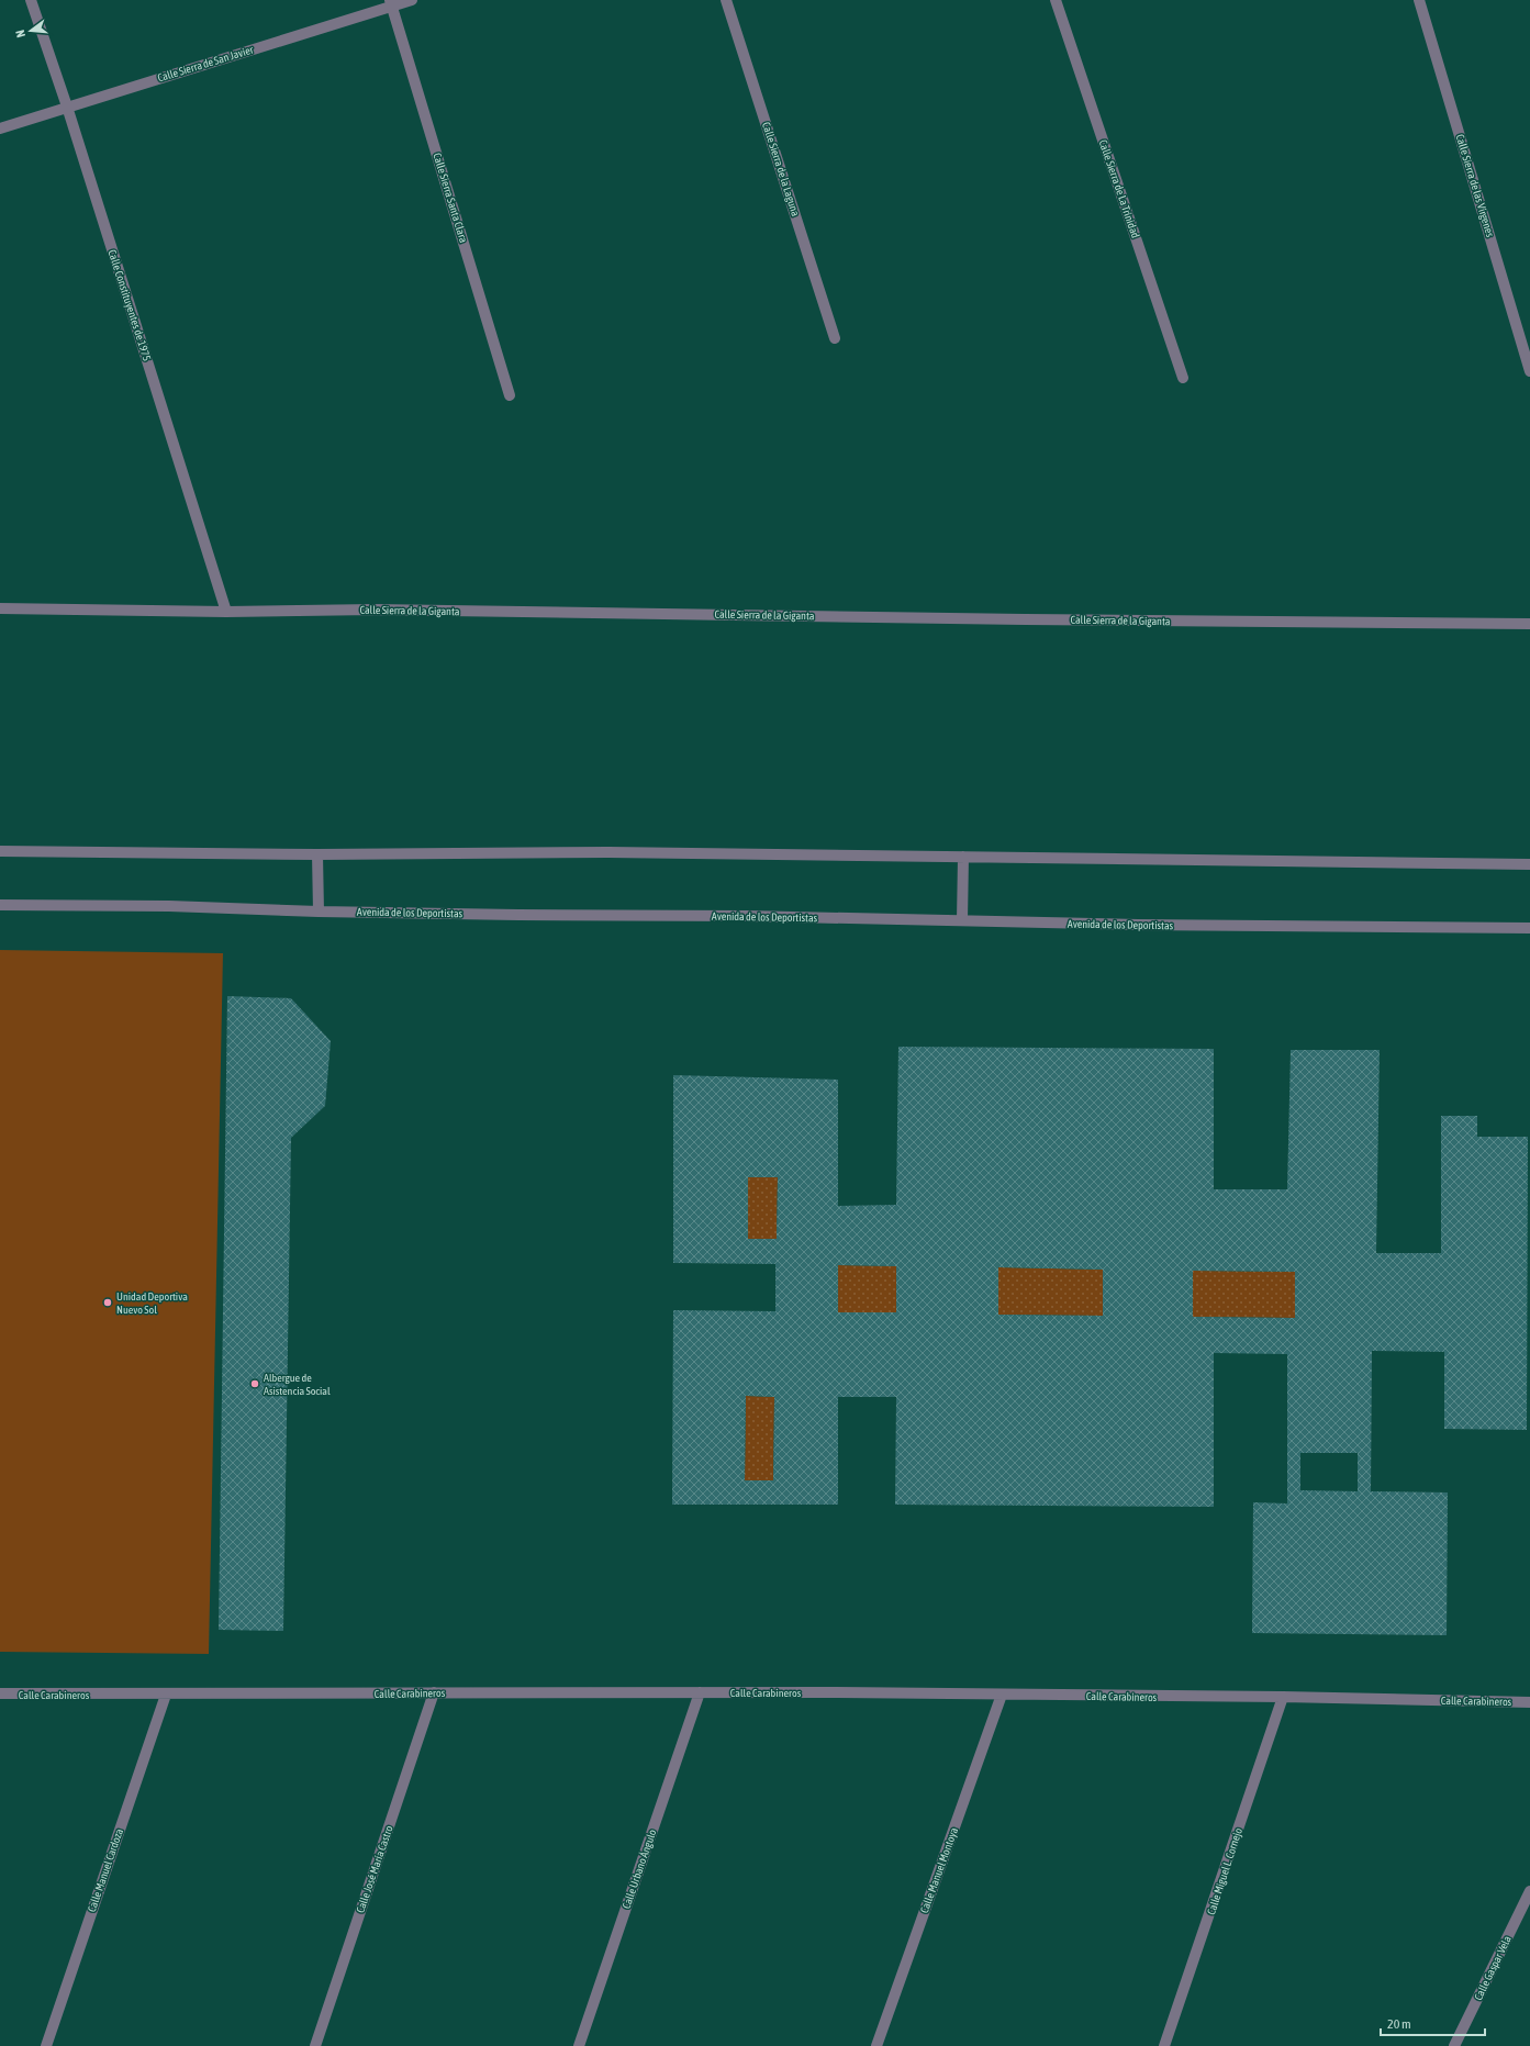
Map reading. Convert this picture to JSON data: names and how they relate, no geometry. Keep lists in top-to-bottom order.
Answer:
{
  "streets": {
    "street": [
      "Calle Sierra de San Javier",
      "Calle Sierra de la Laguna",
      "Calle Sierra de las Vírgenes",
      "Calle Sierra de La Trinidad",
      "Calle Sierra Santa Clara",
      "Calle Constituyentes de 1975",
      "Calle Sierra de la Giganta",
      "Avenida de los Deportistas",
      "Calle Carabineros",
      "Calle José María Castro",
      "Calle Urbano Ángulo",
      "Calle Manuel Cardoza",
      "Calle Manuel Montoya",
      "Calle Miguel L. Cornejo",
      "Calle Gaspar Vela"
    ]
  },
  "crossings": [
    ["Calle Sierra de San Javier", "Calle Sierra Santa Clara"],
    ["Calle Sierra de San Javier", "Calle Constituyentes de 1975"],
    ["Calle Constituyentes de 1975", "Calle Sierra de la Giganta"],
    ["Calle Carabineros", "Calle José María Castro"],
    ["Calle Carabineros", "Calle Urbano Ángulo"],
    ["Calle Carabineros", "Calle Manuel Cardoza"],
    ["Calle Carabineros", "Calle Manuel Montoya"],
    ["Calle Carabineros", "Calle Miguel L. Cornejo"]
  ],
  "places": ["Unidad Deportiva Nuevo Sol", "Albergue de Asistencia Social"],
  "scale_bar": "20 m",
  "north": "left"
}
